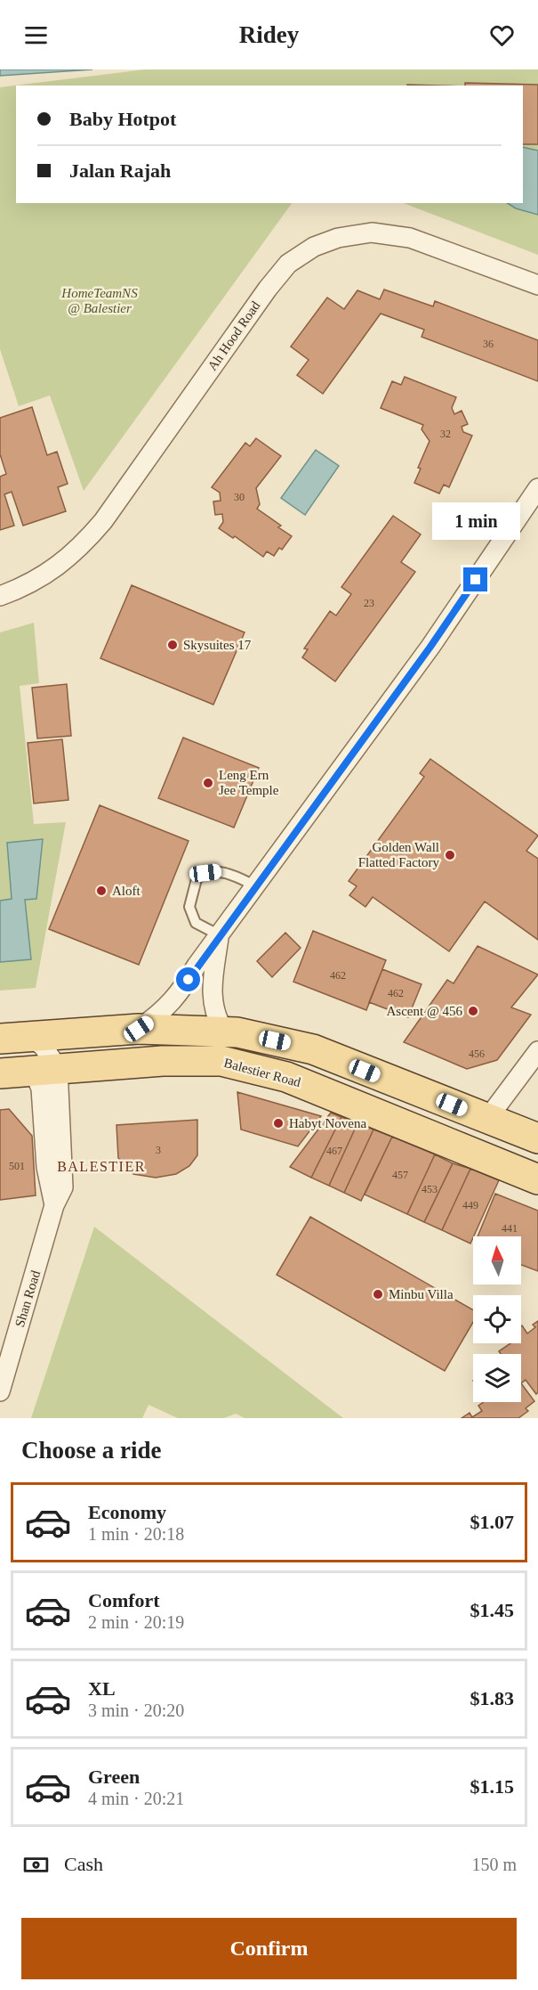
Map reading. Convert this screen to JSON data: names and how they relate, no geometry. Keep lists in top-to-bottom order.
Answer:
{
  "streets": {
    "main road": ["Balestier Road"],
    "street": ["Ah Hood Road", "Shan Road"]
  },
  "crossings": [
    ["Balestier Road", "Shan Road"]
  ],
  "districts": ["BALESTIER"],
  "parks": ["HomeTeamNS @ Balestier"],
  "places": [
    "Skysuites 17",
    "Leng Ern Jee Temple",
    "Golden Wall Flatted Factory",
    "Aloft",
    "Ascent @ 456",
    "Habyt Novena",
    "Minbu Villa"
  ],
  "house_numbers": [
    "36",
    "32",
    "30",
    "23",
    "462",
    "462",
    "456",
    "3",
    "467",
    "501",
    "457",
    "453",
    "449",
    "441"
  ],
  "north": "top",
  "page": {
    "header": "Ridey",
    "banner": ["Baby Hotpot", "Jalan Rajah"],
    "bubble": "1 min",
    "heading": "Choose a ride",
    "list": [
      {
        "name": "Economy",
        "note": "1 min · 20:18",
        "value": "$1.07"
      },
      {
        "name": "Comfort",
        "note": "2 min · 20:19",
        "value": "$1.45"
      },
      {
        "name": "XL",
        "note": "3 min · 20:20",
        "value": "$1.83"
      },
      {
        "name": "Green",
        "note": "4 min · 20:21",
        "value": "$1.15"
      }
    ],
    "pay": ["Cash", "150 m"],
    "buttons": "Confirm"
  }
}
